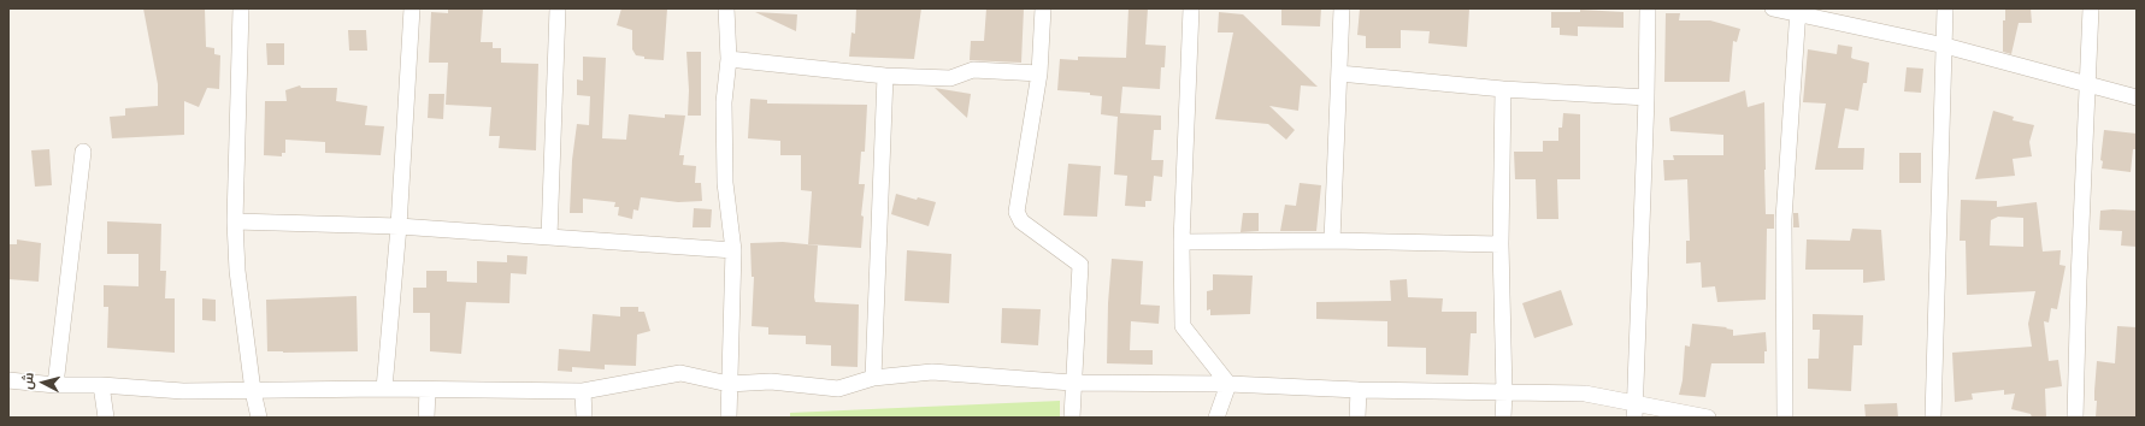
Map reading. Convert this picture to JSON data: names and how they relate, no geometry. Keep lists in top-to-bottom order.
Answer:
{
  "north": "left"
}
